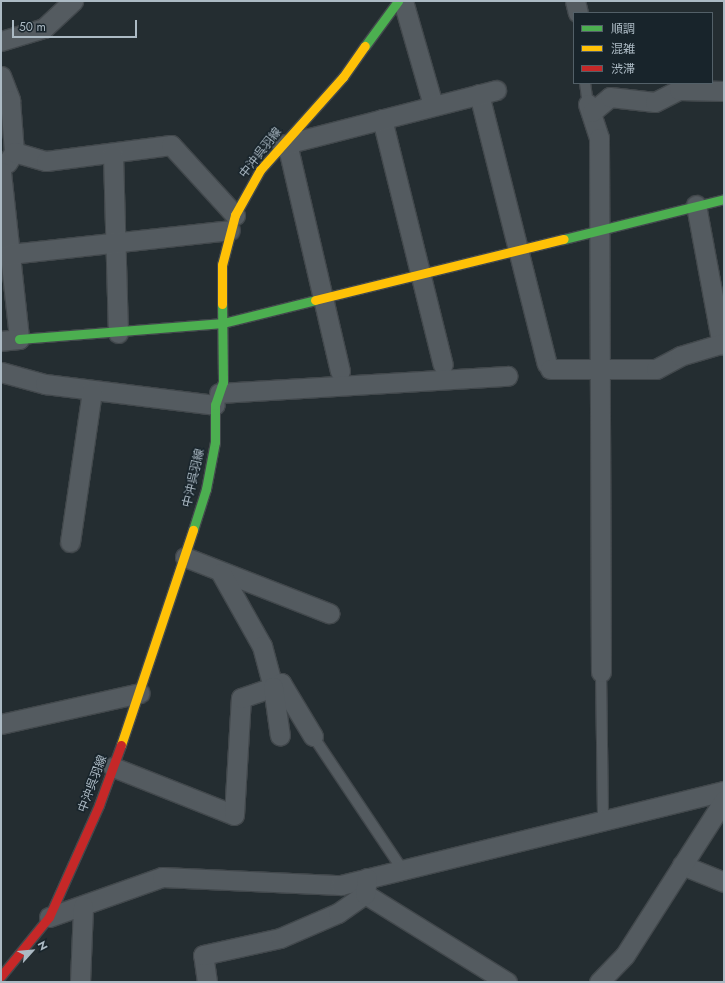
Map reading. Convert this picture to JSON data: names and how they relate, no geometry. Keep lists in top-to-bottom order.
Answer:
{
  "streets": {
    "main road": ["中沖呉羽線"]
  },
  "legend": ["順調", "混雑", "渋滞"],
  "scale_bar": "50 m",
  "north": "top right"
}
